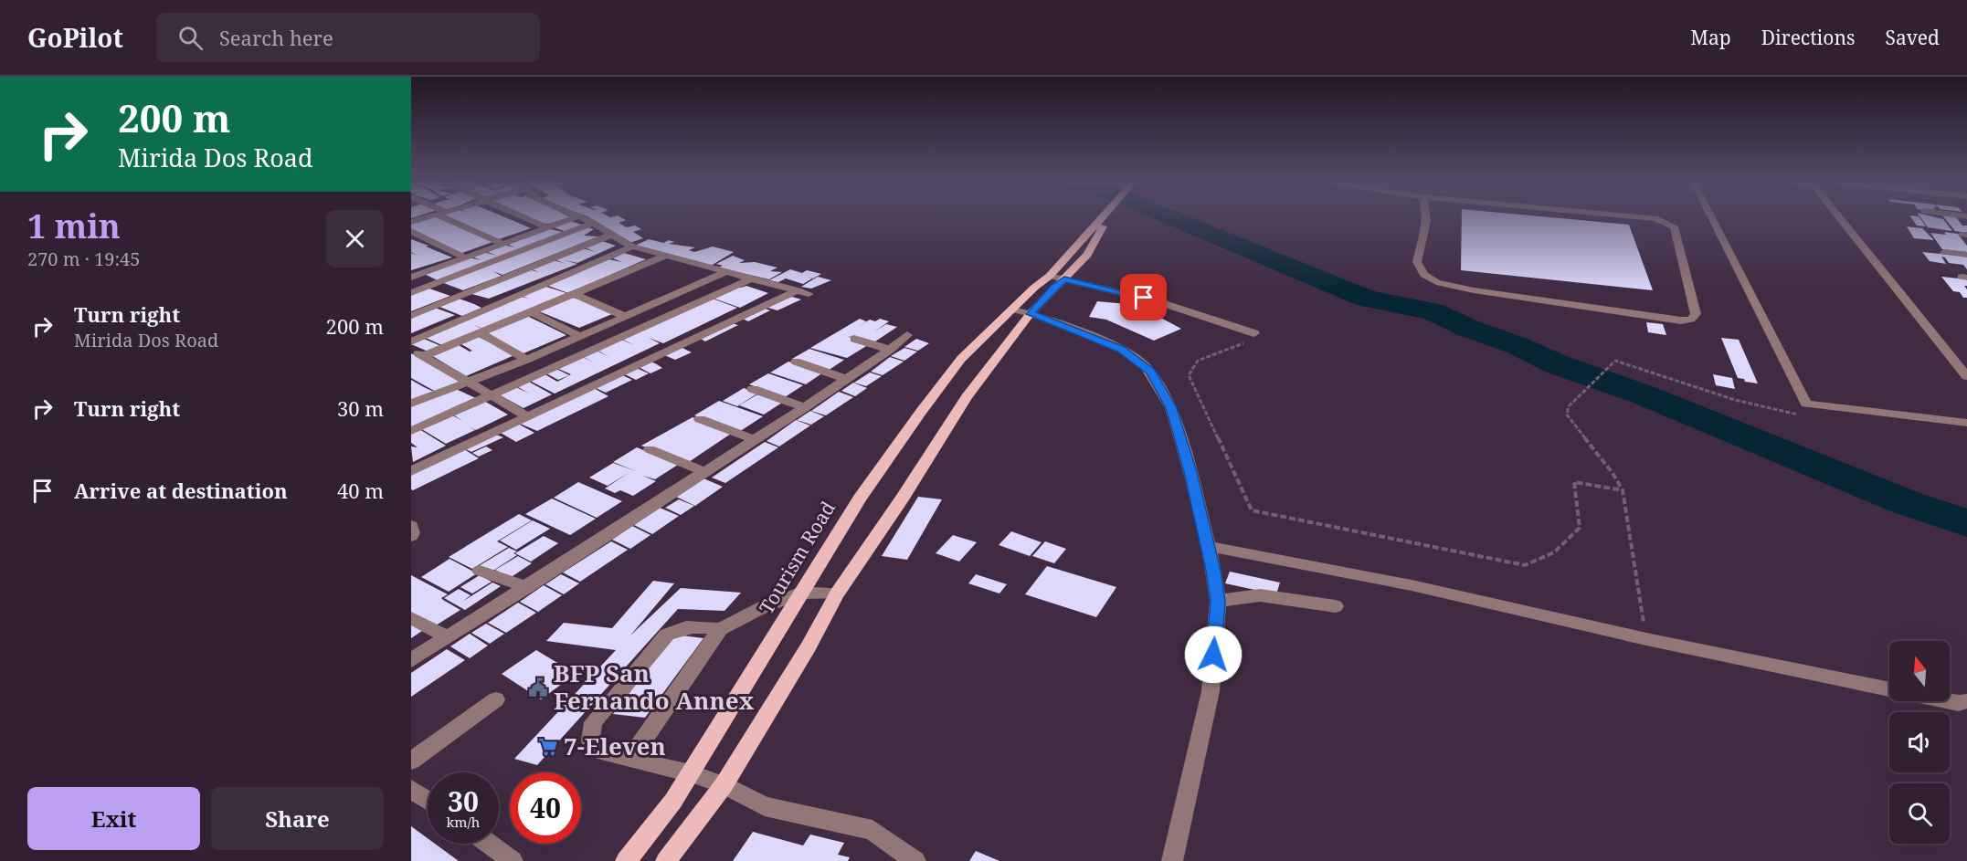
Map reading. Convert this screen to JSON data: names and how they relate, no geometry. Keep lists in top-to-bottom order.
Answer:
{
  "streets": {
    "main road": ["Tourism Road"]
  },
  "places": {
    "public building": ["BFP San Fernando Annex"],
    "supermarket": ["7-Eleven"]
  },
  "north": "top",
  "page": {
    "header": "GoPilot",
    "search": "Search here",
    "nav": ["Map", "Directions", "Saved"],
    "turn": ["200 m", "Mirida Dos Road"],
    "heading": ["1 min", "270 m · 19:45"],
    "list": [
      {
        "name": "Turn right",
        "note": "Mirida Dos Road",
        "value": "200 m"
      },
      {
        "name": "Turn right",
        "value": "30 m"
      },
      {
        "name": "Arrive at destination",
        "value": "40 m"
      }
    ],
    "speed": "30 km/h",
    "limit": "40",
    "buttons": ["Exit", "Share"]
  }
}
